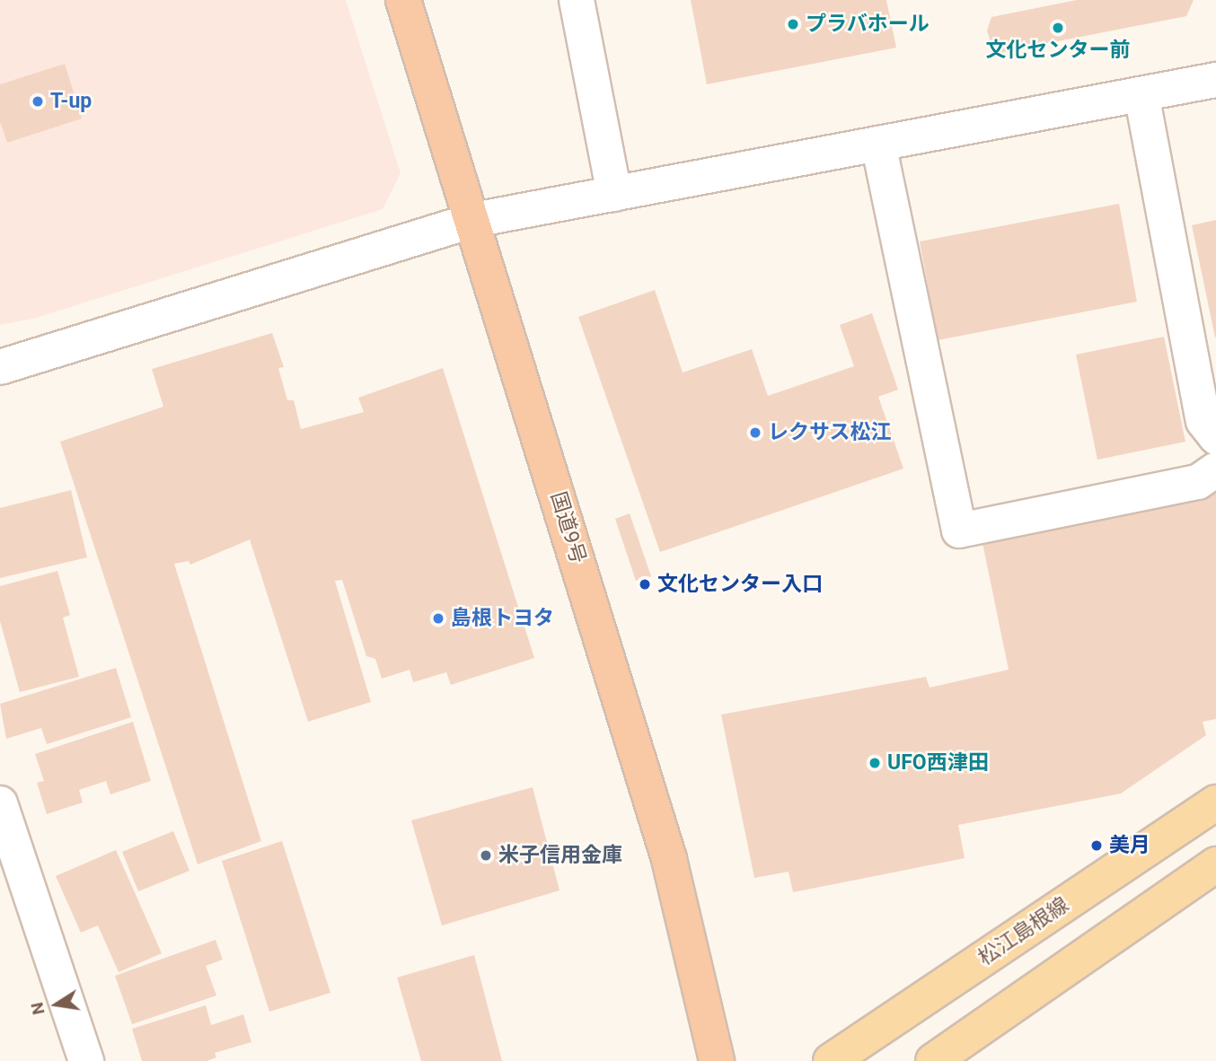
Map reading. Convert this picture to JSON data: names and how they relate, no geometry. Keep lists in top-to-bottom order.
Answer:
{
  "streets": {
    "highway": ["国道9号"],
    "main road": ["松江島根線"]
  },
  "places": [
    "プラバホール",
    "文化センター前",
    "T-up",
    "レクサス松江",
    "文化センター入口",
    "島根トヨタ",
    "UFO西津田",
    "美月",
    "米子信用金庫"
  ],
  "north": "left"
}
